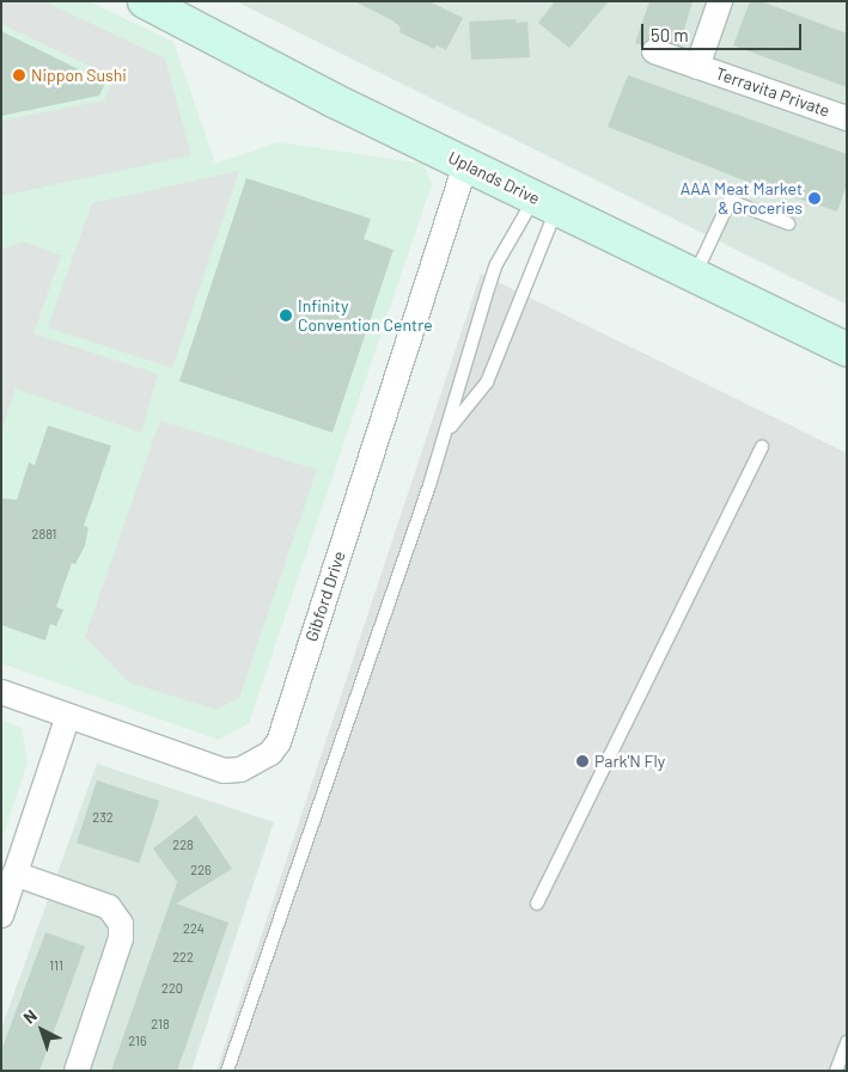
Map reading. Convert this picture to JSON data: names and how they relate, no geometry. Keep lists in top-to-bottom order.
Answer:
{
  "streets": {
    "main road": ["Uplands Drive"],
    "street": ["Terravita Private", "Gibford Drive"]
  },
  "crossings": [
    ["Uplands Drive", "Gibford Drive"]
  ],
  "places": [
    "Nippon Sushi",
    "AAA Meat Market & Groceries",
    "Infinity Convention Centre",
    "Park'N Fly"
  ],
  "house_numbers": [
    "2881",
    "232",
    "228",
    "226",
    "224",
    "222",
    "111",
    "220",
    "218",
    "216"
  ],
  "scale_bar": "50 m",
  "north": "top left"
}
